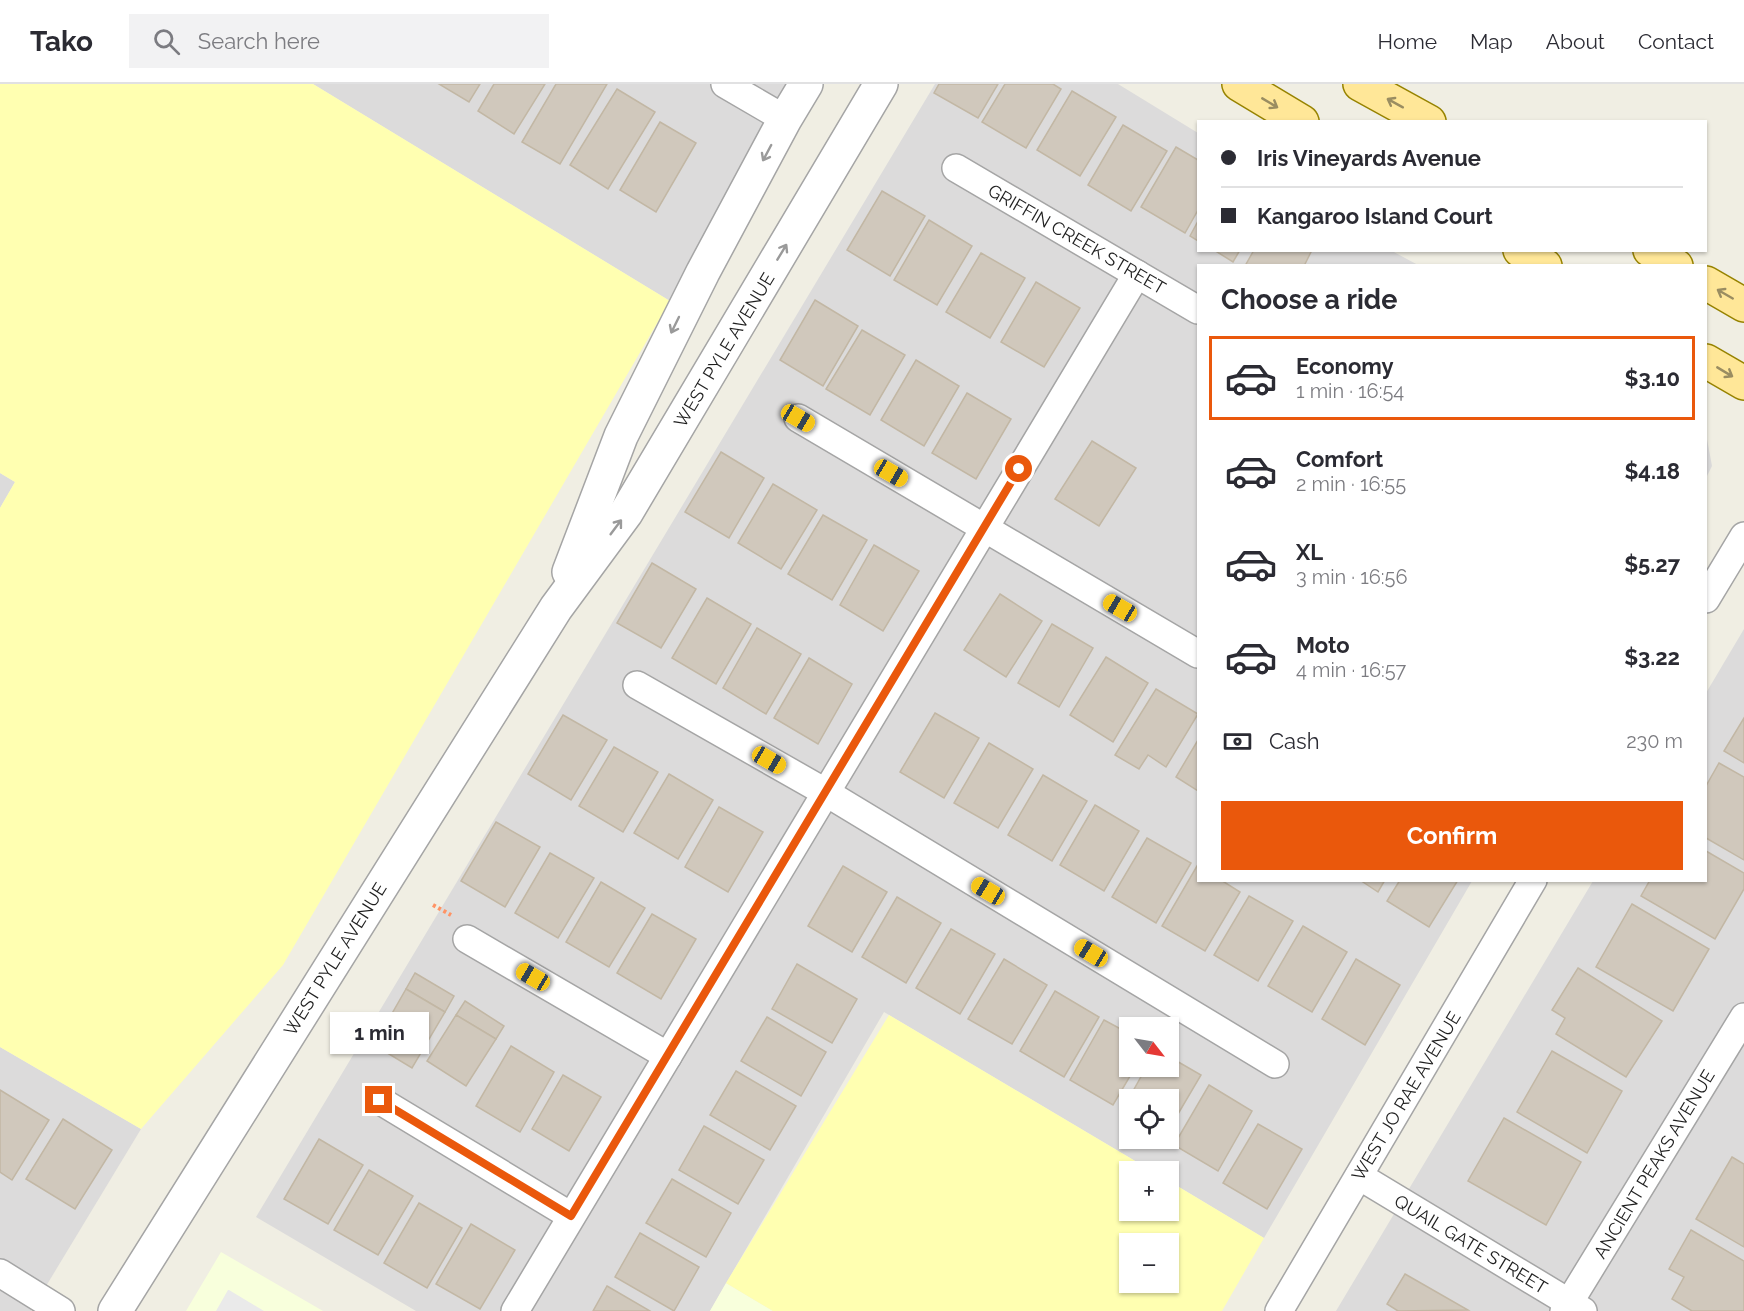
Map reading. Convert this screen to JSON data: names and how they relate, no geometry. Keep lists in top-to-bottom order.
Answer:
{
  "streets": {
    "street": [
      "GRIFFIN CREEK STREET",
      "WEST PYLE AVENUE",
      "WEST JO RAE AVENUE",
      "ANCIENT PEAKS AVENUE",
      "QUAIL GATE STREET"
    ]
  },
  "crossings": [
    ["WEST JO RAE AVENUE", "QUAIL GATE STREET"],
    ["ANCIENT PEAKS AVENUE", "QUAIL GATE STREET"]
  ],
  "north": "bottom right",
  "page": {
    "header": "Tako",
    "search": "Search here",
    "nav": [
      "Home",
      "Map",
      "About",
      "Contact"
    ],
    "banner": ["Iris Vineyards Avenue", "Kangaroo Island Court"],
    "heading": "Choose a ride",
    "list": [
      {
        "name": "Economy",
        "note": "1 min · 16:54",
        "value": "$3.10"
      },
      {
        "name": "Comfort",
        "note": "2 min · 16:55",
        "value": "$4.18"
      },
      {
        "name": "XL",
        "note": "3 min · 16:56",
        "value": "$5.27"
      },
      {
        "name": "Moto",
        "note": "4 min · 16:57",
        "value": "$3.22"
      }
    ],
    "pay": ["Cash", "230 m"],
    "buttons": "Confirm",
    "bubble": "1 min",
    "map_buttons": ["+", "−"]
  }
}
